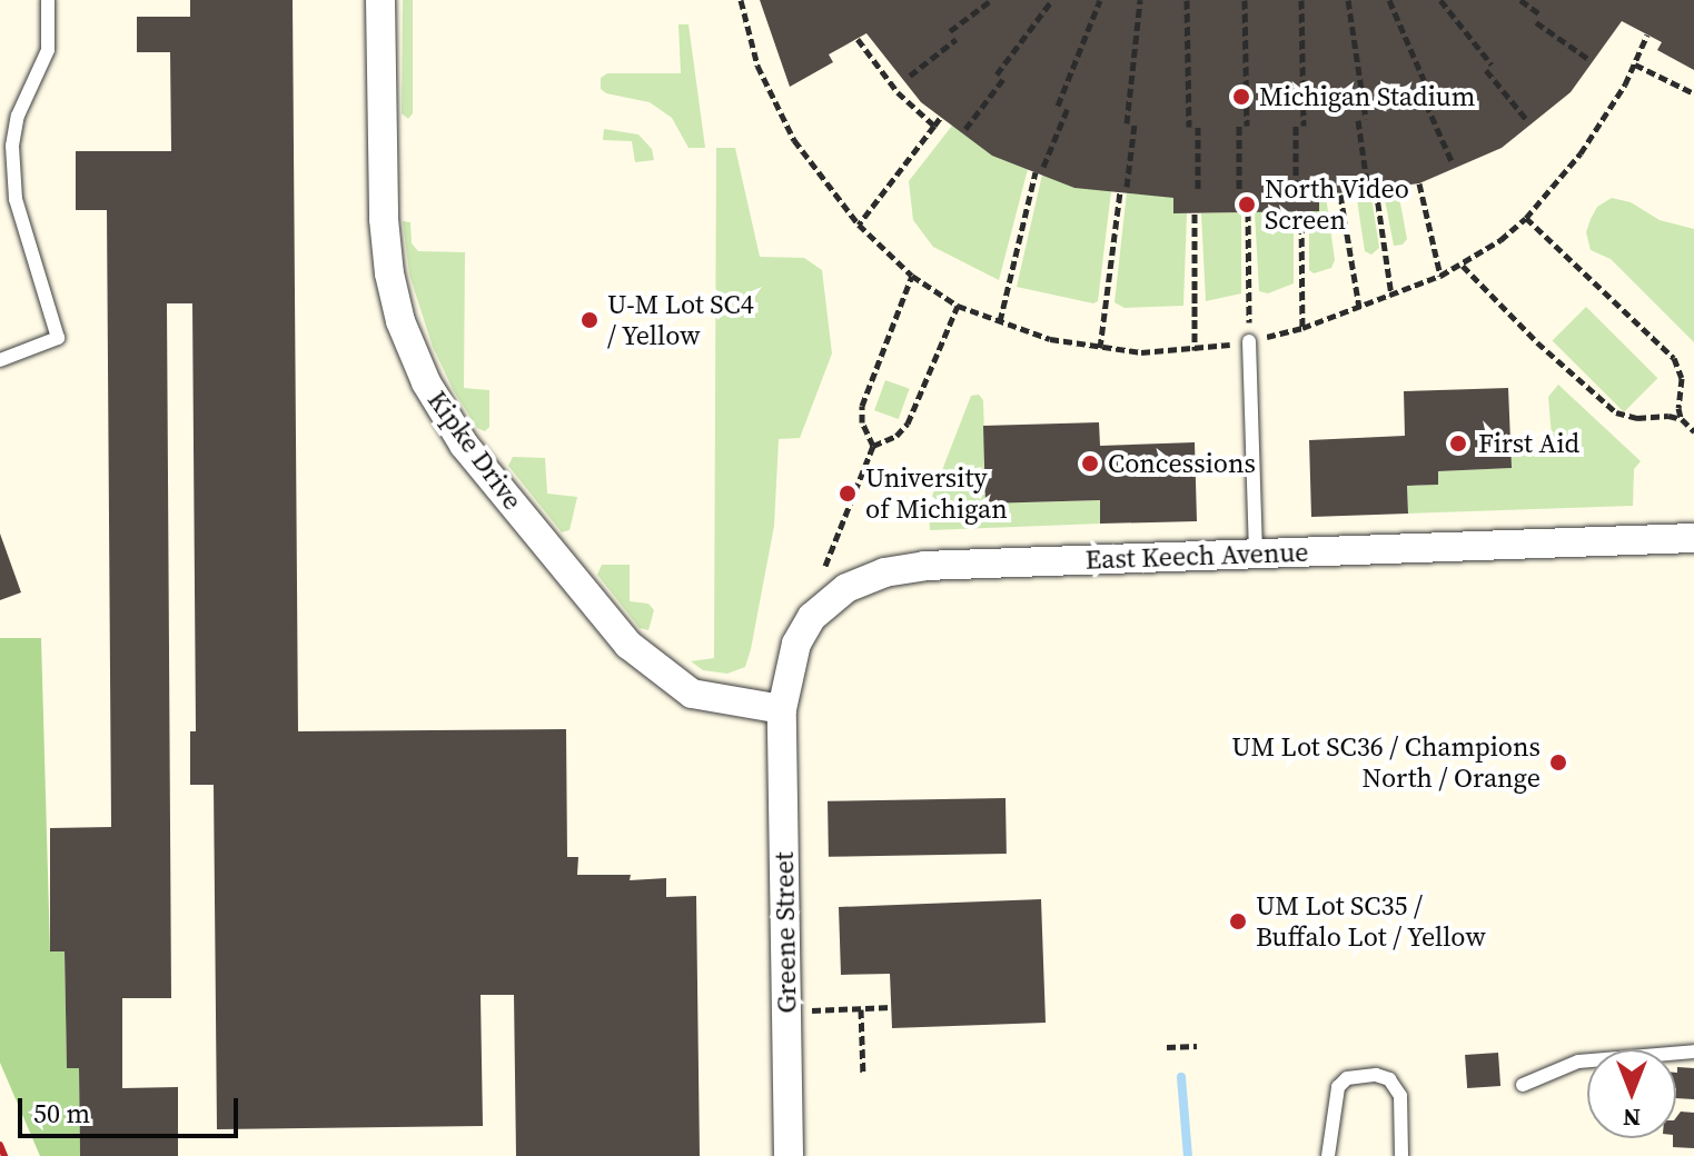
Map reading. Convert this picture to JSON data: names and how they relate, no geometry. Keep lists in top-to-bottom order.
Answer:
{
  "streets": {
    "street": ["Kipke Drive", "East Keech Avenue", "Greene Street"]
  },
  "crossings": [
    ["Kipke Drive", "East Keech Avenue"],
    ["Kipke Drive", "Greene Street"],
    ["East Keech Avenue", "Greene Street"]
  ],
  "places": [
    "Michigan Stadium",
    "North Video Screen",
    "U-M Lot SC4 / Yellow",
    "First Aid",
    "Concessions",
    "University of Michigan",
    "UM Lot SC36 / Champions North / Orange",
    "UM Lot SC35 / Buffalo Lot / Yellow"
  ],
  "scale_bar": "50 m",
  "north": "bottom"
}
